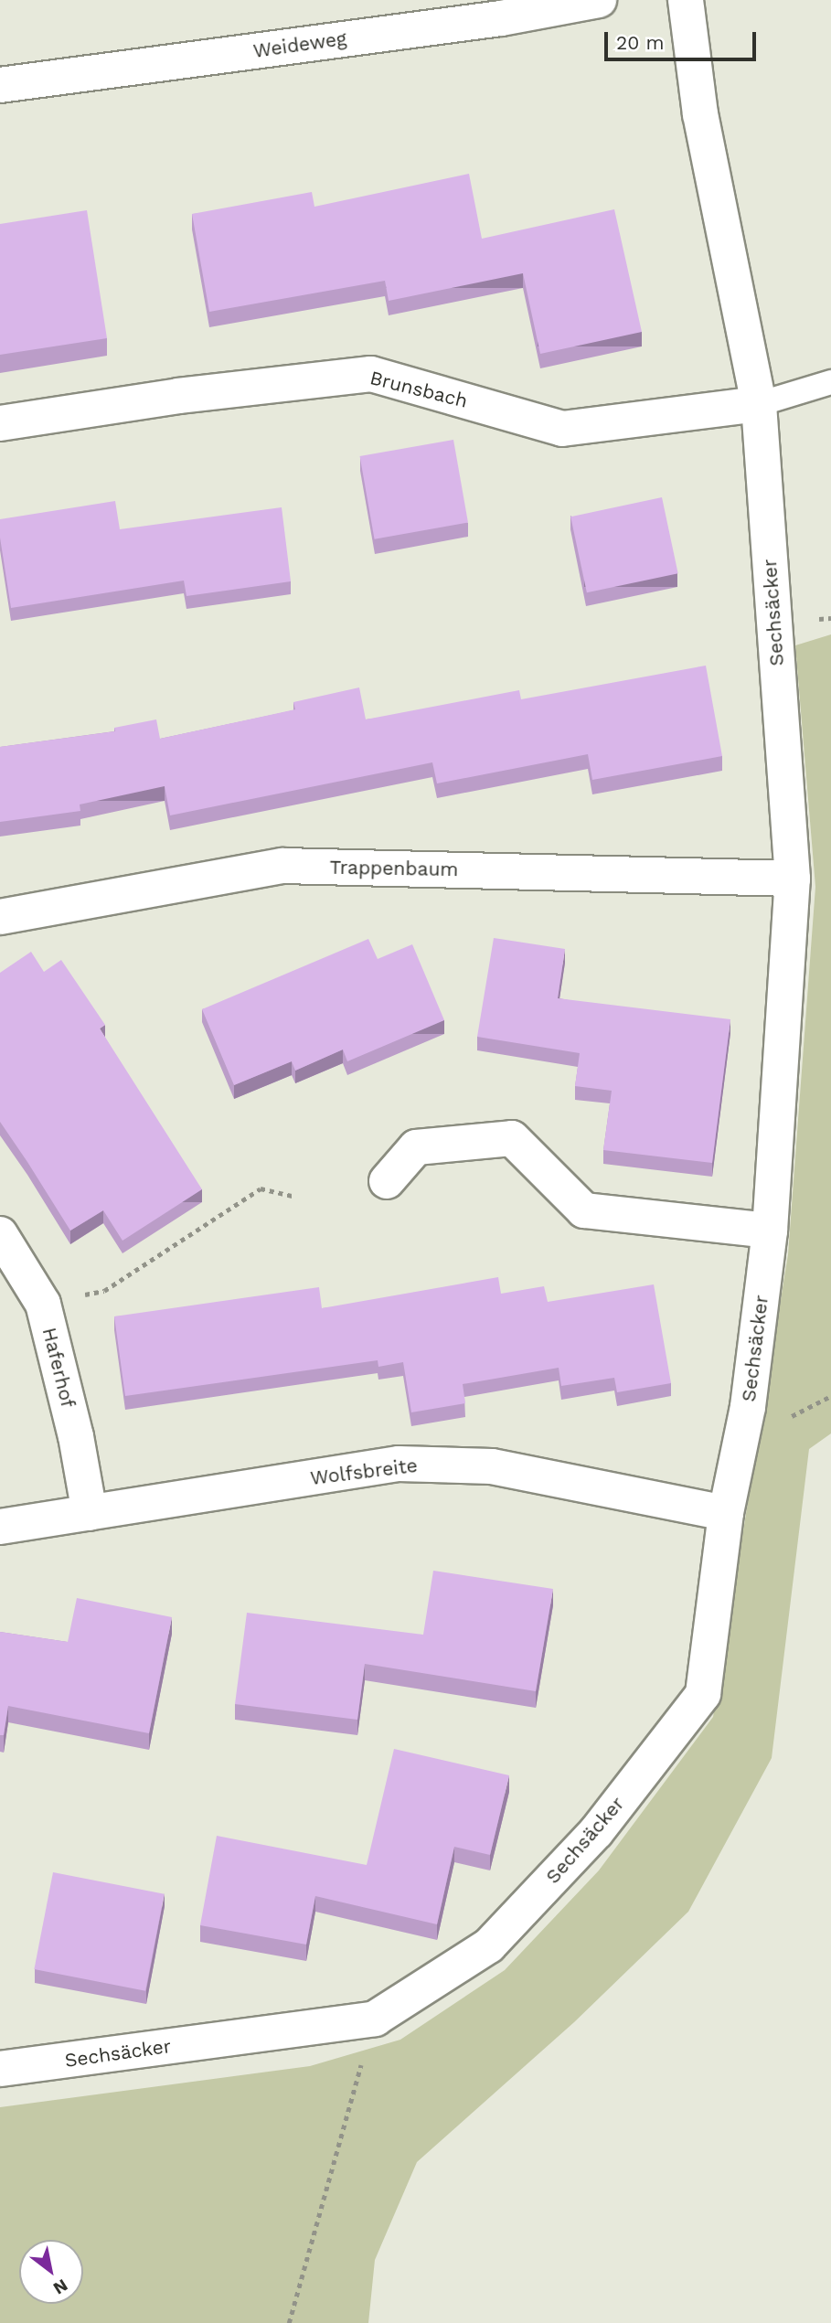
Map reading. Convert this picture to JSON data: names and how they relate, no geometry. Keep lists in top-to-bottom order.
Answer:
{
  "streets": {
    "street": [
      "Weideweg",
      "Brunsbach",
      "Sechsäcker",
      "Trappenbaum",
      "Haferhof",
      "Wolfsbreite"
    ]
  },
  "crossings": [
    ["Brunsbach", "Sechsäcker"],
    ["Sechsäcker", "Trappenbaum"],
    ["Sechsäcker", "Wolfsbreite"],
    ["Haferhof", "Wolfsbreite"]
  ],
  "scale_bar": "20 m",
  "north": "bottom right"
}
